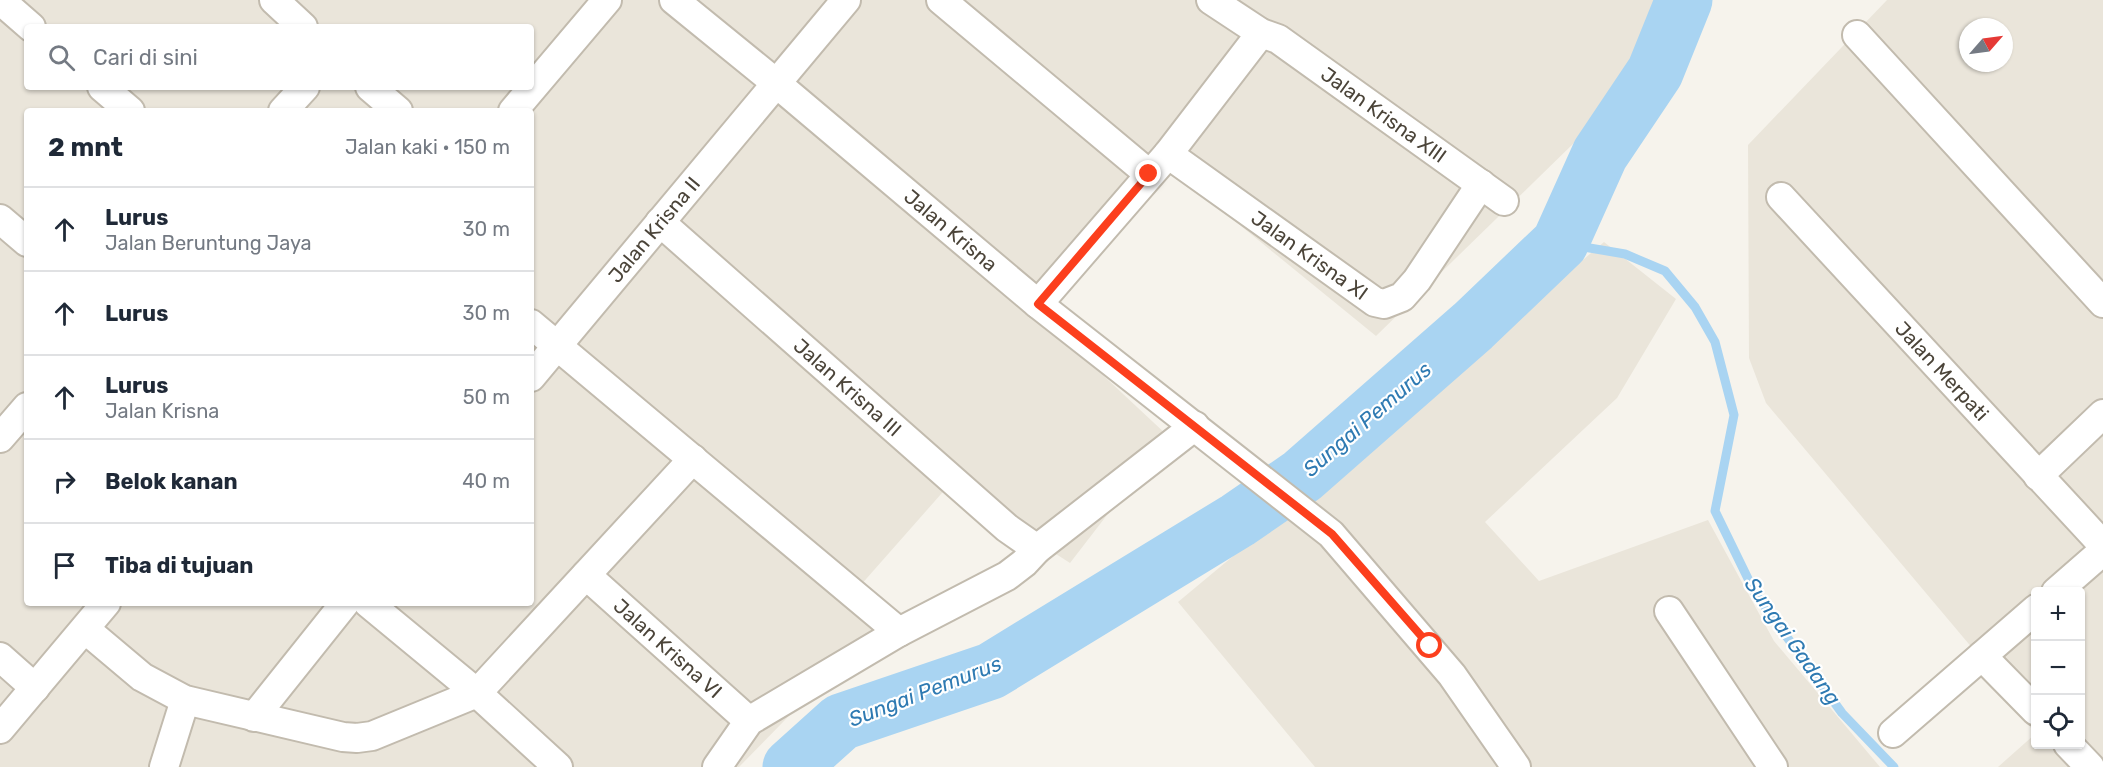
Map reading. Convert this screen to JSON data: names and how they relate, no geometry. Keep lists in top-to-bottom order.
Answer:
{
  "streets": {
    "street": [
      "Jalan Krisna XIII",
      "Jalan Krisna II",
      "Jalan Krisna",
      "Jalan Krisna XI",
      "Jalan Merpati",
      "Jalan Krisna III",
      "Jalan Krisna VI"
    ]
  },
  "crossings": [
    ["Jalan Krisna XIII", "Jalan Krisna XI"],
    ["Jalan Krisna II", "Jalan Krisna"],
    ["Jalan Krisna II", "Jalan Krisna III"]
  ],
  "water": ["Sungai Pemurus", "Sungai Gadang"],
  "north": "top right",
  "page": {
    "search": "Cari di sini",
    "heading": ["2 mnt", "Jalan kaki · 150 m"],
    "list": [
      ["Lurus", "Jalan Beruntung Jaya", "30 m"],
      ["Lurus", "30 m"],
      ["Lurus", "Jalan Krisna", "50 m"],
      ["Belok kanan", "40 m"],
      "Tiba di tujuan"
    ],
    "map_buttons": ["+", "−"]
  }
}
